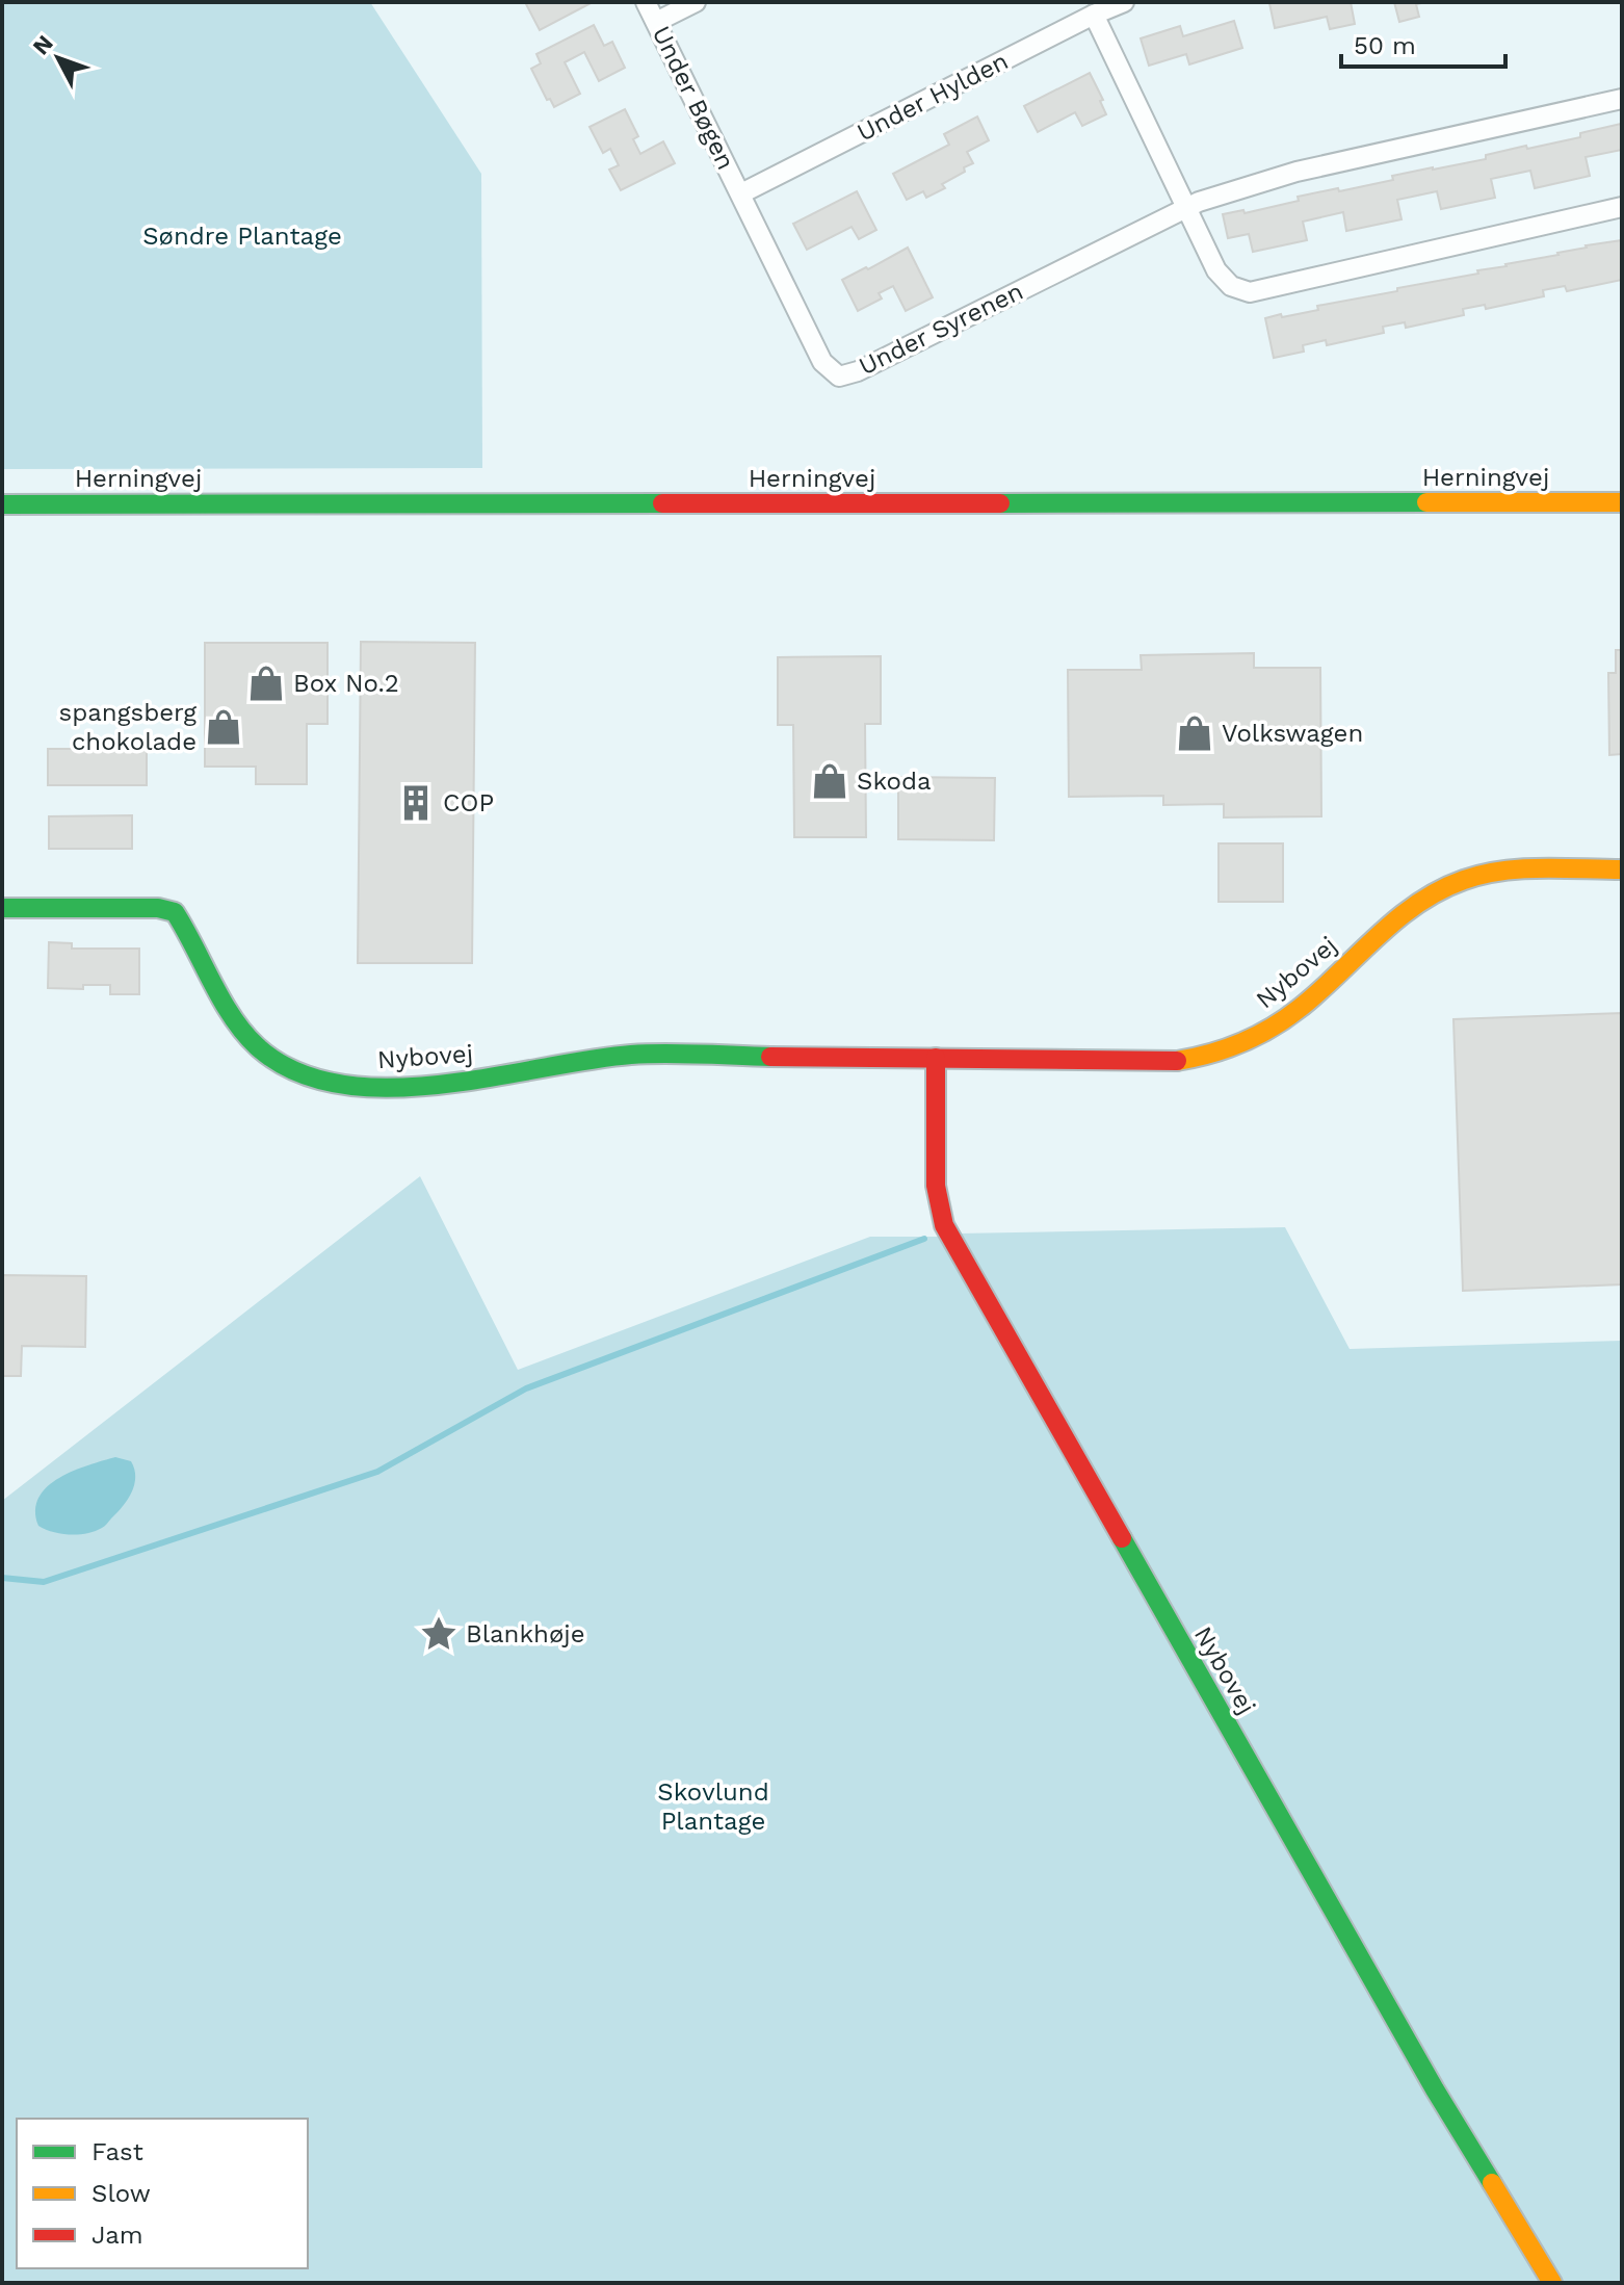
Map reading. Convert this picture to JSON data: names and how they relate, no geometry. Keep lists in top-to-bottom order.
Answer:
{
  "streets": {
    "street": [
      "Under Hylden",
      "Under Bøgen",
      "Under Syrenen",
      "Herningvej",
      "Nybovej"
    ]
  },
  "crossings": [
    ["Under Hylden", "Under Bøgen"],
    ["Under Hylden", "Under Syrenen"],
    ["Under Bøgen", "Under Syrenen"]
  ],
  "parks": ["Søndre Plantage", "Skovlund Plantage"],
  "places": {
    "shop": [
      "Box No.2",
      "spangsberg chokolade",
      "Volkswagen",
      "Skoda"
    ],
    "building": ["COP"],
    "place": ["Blankhøje"]
  },
  "legend": ["Fast", "Slow", "Jam"],
  "scale_bar": "50 m",
  "north": "top left"
}
